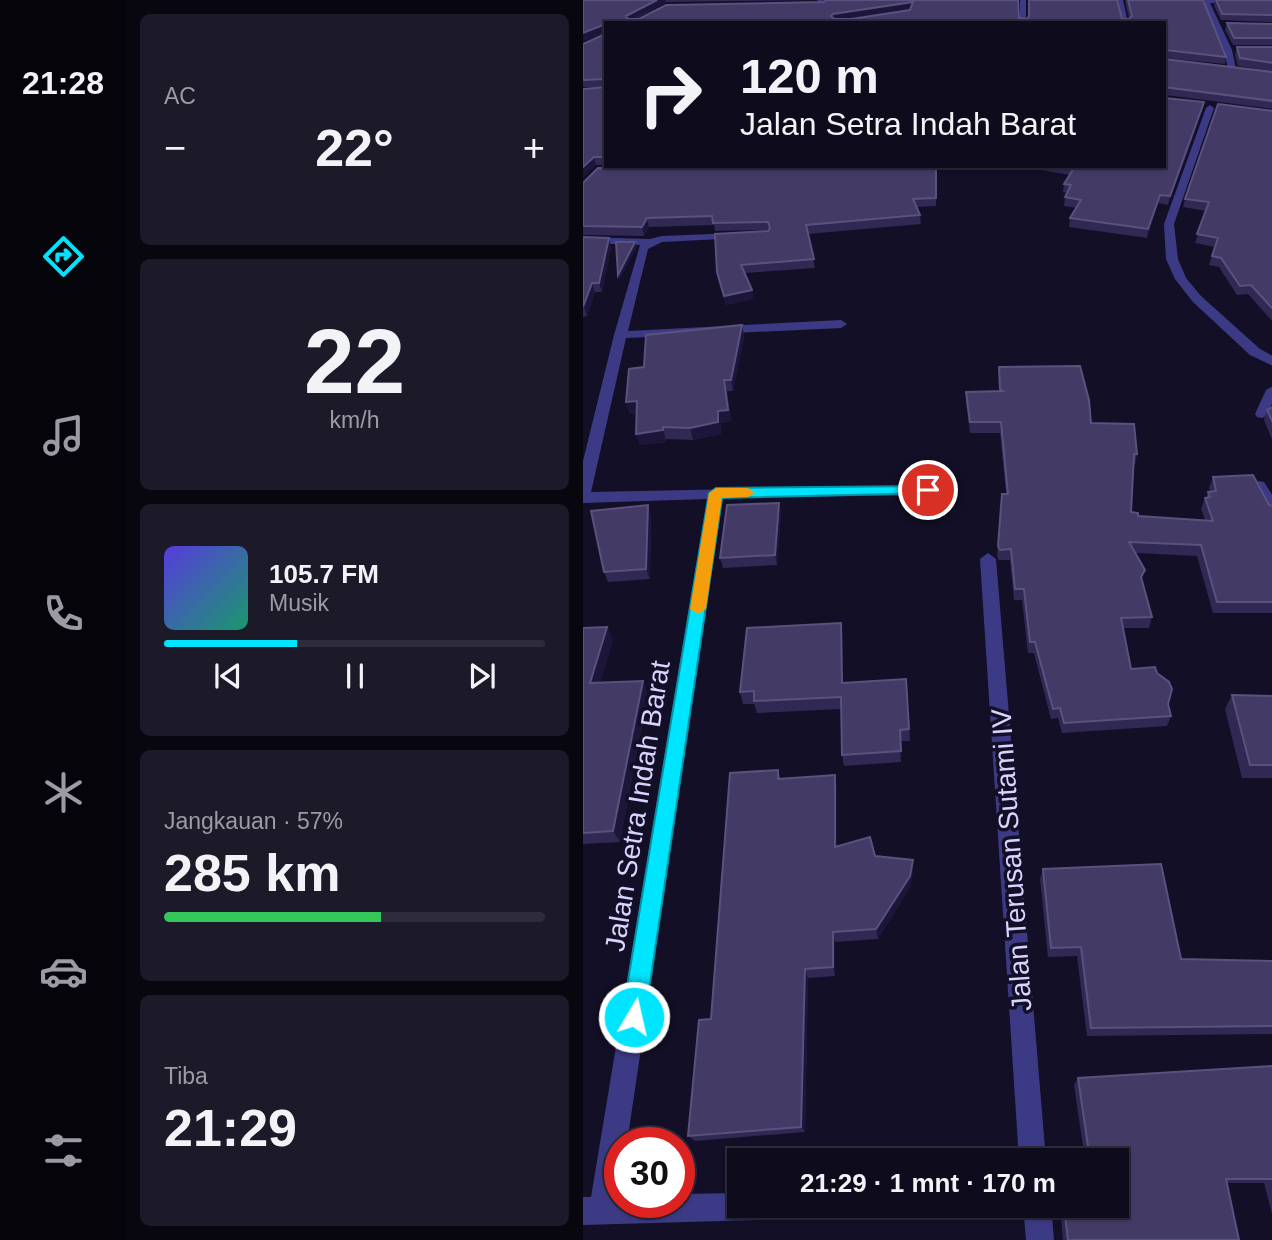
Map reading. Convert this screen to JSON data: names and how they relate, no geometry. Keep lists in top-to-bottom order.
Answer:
{
  "streets": {
    "street": ["Jalan Setra Indah Barat", "Jalan Terusan Sutami IV"]
  },
  "page": {
    "tabs": "21:28",
    "tile": [
      "AC",
      ["22", "km/h"],
      ["Jangkauan · 57%", "285 km"],
      ["Tiba", "21:29"]
    ],
    "turn": ["120 m", "Jalan Setra Indah Barat"],
    "heat": ["−", "22°", "+"],
    "song": ["105.7 FM", "Musik"],
    "limit": "30",
    "trip": "21:29 · 1 mnt · 170 m"
  }
}
